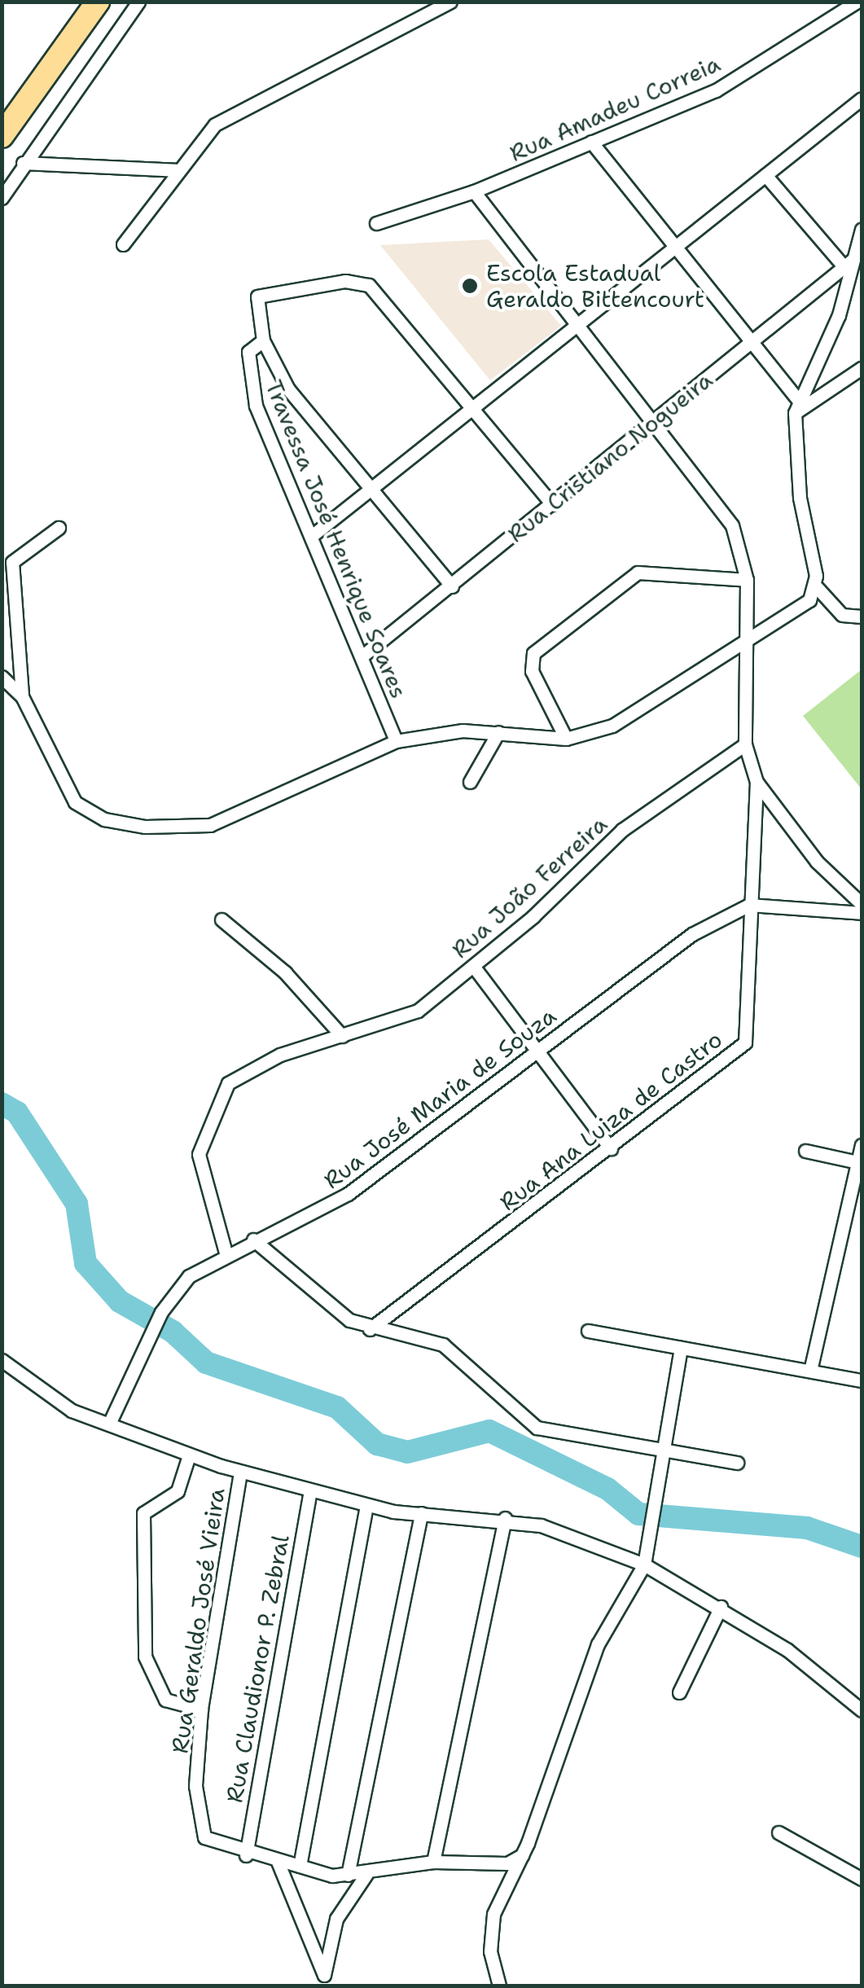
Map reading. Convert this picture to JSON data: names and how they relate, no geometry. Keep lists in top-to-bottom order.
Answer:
{
  "streets": {
    "street": [
      "Rua Amadeu Correia",
      "Rua Cristiano Nogueira",
      "Travessa José Henrique Soares",
      "Rua João Ferreira",
      "Rua José Maria de Souza",
      "Rua Ana Luiza de Castro",
      "Rua Geraldo José Vieira",
      "Rua Claudionor P. Zebral"
    ]
  },
  "crossings": [
    ["Rua Cristiano Nogueira", "Travessa José Henrique Soares"],
    ["Rua João Ferreira", "Rua José Maria de Souza"],
    ["Rua José Maria de Souza", "Rua Ana Luiza de Castro"],
    ["Rua Geraldo José Vieira", "Rua Claudionor P. Zebral"]
  ],
  "places": ["Escola Estadual Geraldo Bittencourt"]
}
